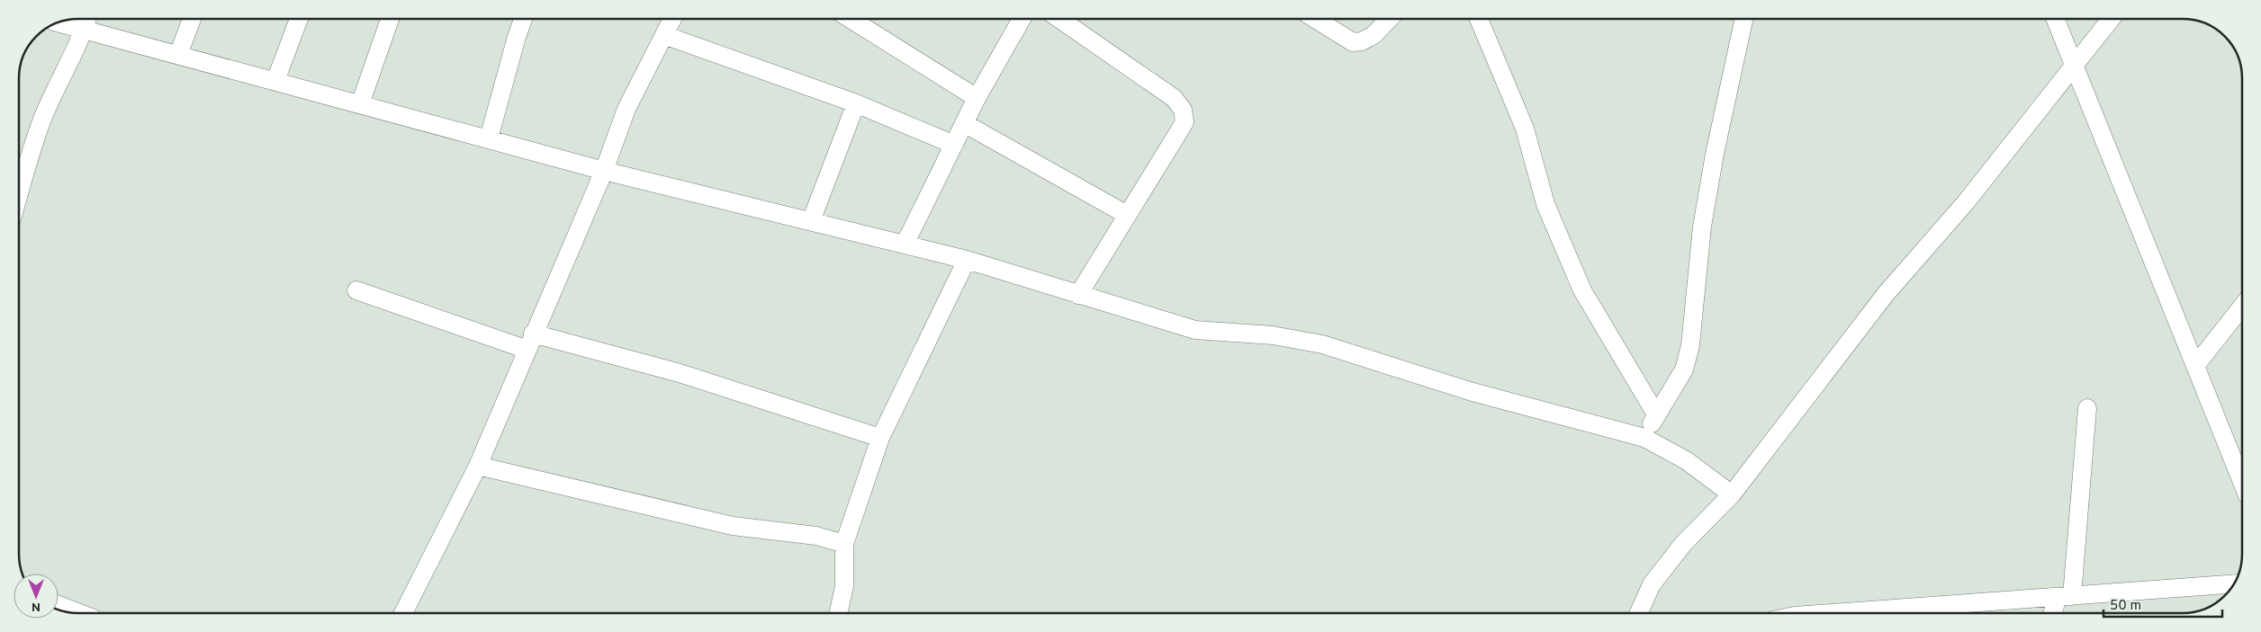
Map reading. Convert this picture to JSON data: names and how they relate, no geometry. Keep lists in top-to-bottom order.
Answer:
{
  "scale_bar": "50 m",
  "north": "bottom"
}
